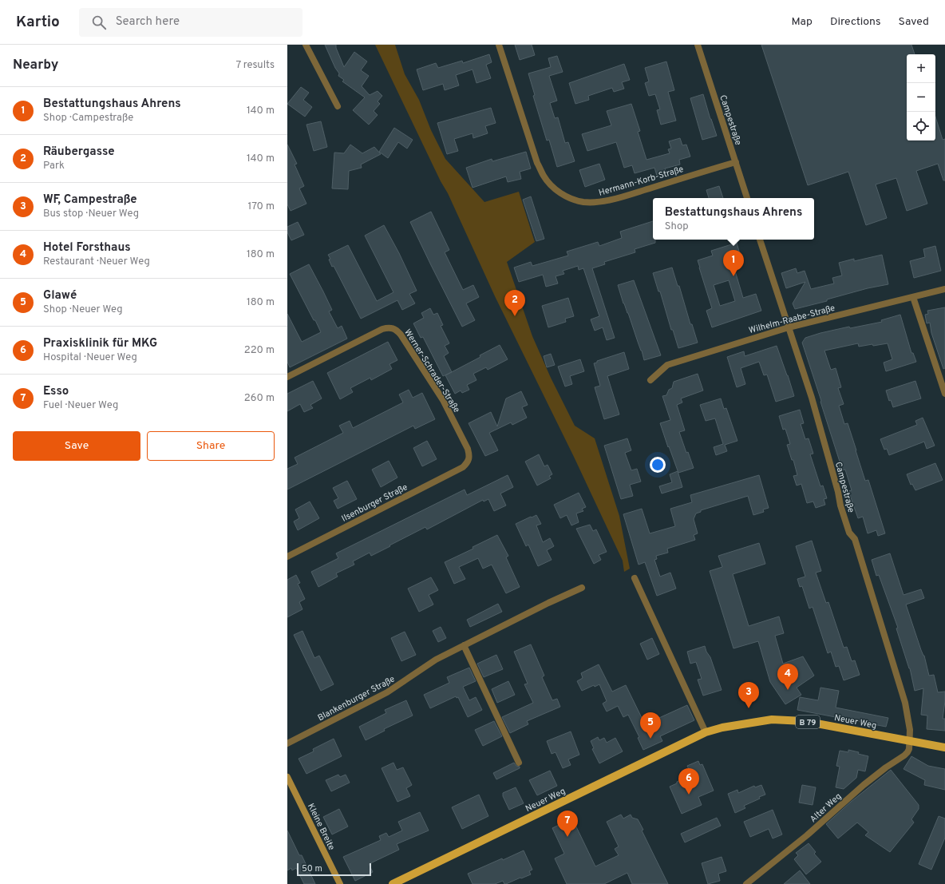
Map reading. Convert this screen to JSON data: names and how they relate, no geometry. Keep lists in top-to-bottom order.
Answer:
{
  "streets": {
    "main road": ["Neuer Weg", "B 79"],
    "street": [
      "Campestraße",
      "Hermann-Korb-Straße",
      "Wilhelm-Raabe-Straße",
      "Werner-Schrader-Straße",
      "Ilsenburger Straße",
      "Blankenburger Straße",
      "Alter Weg",
      "Kleine Breite"
    ]
  },
  "crossings": [
    ["Campestraße", "Hermann-Korb-Straße"],
    ["Campestraße", "Wilhelm-Raabe-Straße"],
    ["Campestraße", "Neuer Weg"],
    ["Campestraße", "Alter Weg"],
    ["Werner-Schrader-Straße", "Ilsenburger Straße"],
    ["Neuer Weg", "Alter Weg"]
  ],
  "scale_bar": "50 m",
  "page": {
    "header": "Kartio",
    "search": "Search here",
    "nav": ["Map", "Directions", "Saved"],
    "heading": ["Nearby", "7 results"],
    "map_buttons": ["+", "−"],
    "list": [
      {
        "mark": "1",
        "name": "Bestattungshaus Ahrens",
        "note": "Shop · Campestraße",
        "value": "140 m"
      },
      {
        "mark": "2",
        "name": "Räubergasse",
        "note": "Park",
        "value": "140 m"
      },
      {
        "mark": "3",
        "name": "WF, Campestraße",
        "note": "Bus stop · Neuer Weg",
        "value": "170 m"
      },
      {
        "mark": "4",
        "name": "Hotel Forsthaus",
        "note": "Restaurant · Neuer Weg",
        "value": "180 m"
      },
      {
        "mark": "5",
        "name": "Glawé",
        "note": "Shop · Neuer Weg",
        "value": "180 m"
      },
      {
        "mark": "6",
        "name": "Praxisklinik für MKG",
        "note": "Hospital · Neuer Weg",
        "value": "220 m"
      },
      {
        "mark": "7",
        "name": "Esso",
        "note": "Fuel · Neuer Weg",
        "value": "260 m"
      }
    ],
    "popup": ["Bestattungshaus Ahrens", "Shop"],
    "pins": [
      "1",
      "2",
      "4",
      "3",
      "5",
      "6",
      "7"
    ],
    "buttons": ["Save", "Share"],
    "scale": "50 m"
  }
}
